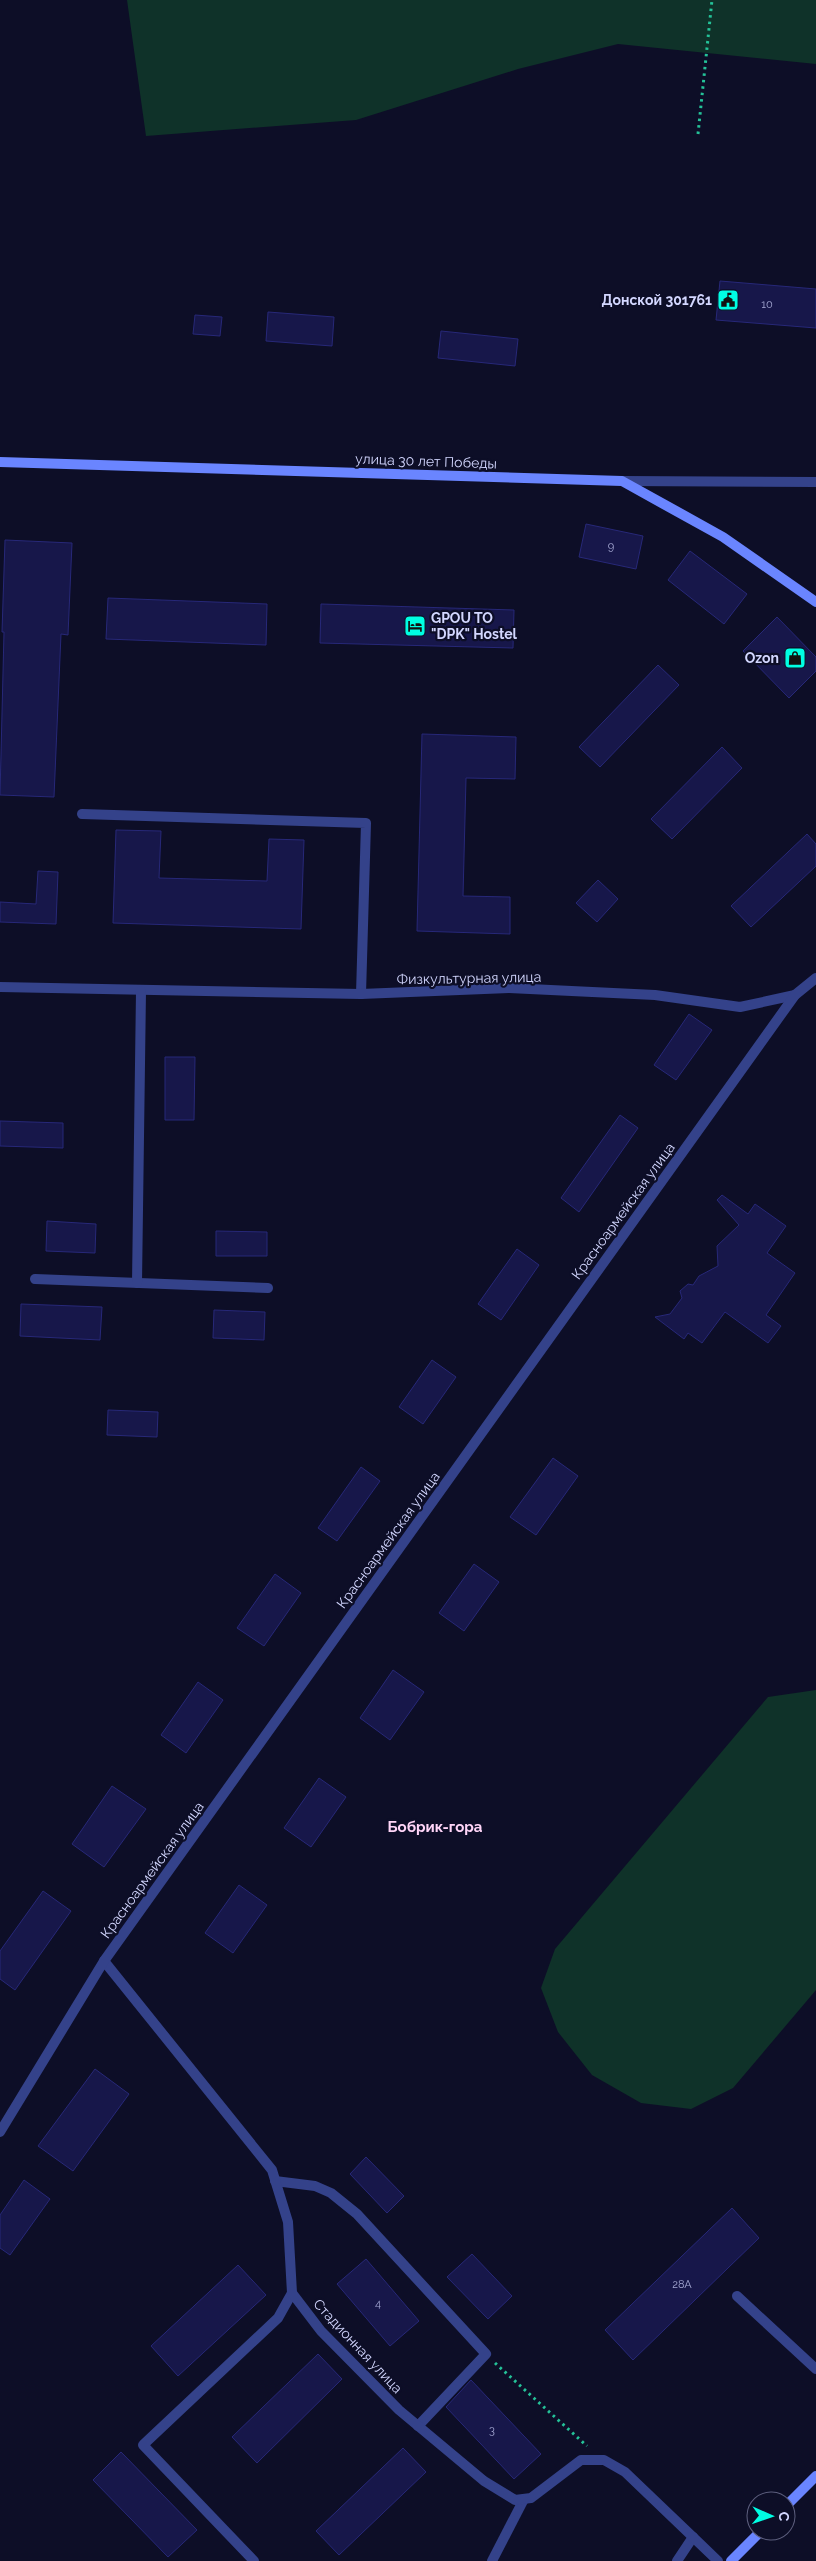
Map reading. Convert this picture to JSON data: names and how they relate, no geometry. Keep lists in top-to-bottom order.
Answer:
{
  "streets": {
    "main road": ["улица 30 лет Победы"],
    "street": ["Физкультурная улица", "Красноармейская улица", "Стадионная улица"]
  },
  "crossings": [
    ["Физкультурная улица", "Красноармейская улица"]
  ],
  "districts": ["Бобрик-гора"],
  "places": {
    "public building": ["Донской 301761"],
    "hotel": ["GPOU TO \"DPK\" Hostel"],
    "shop": ["Ozon"]
  },
  "house_numbers": [
    "10",
    "9",
    "28А",
    "4",
    "3"
  ],
  "north": "right"
}
